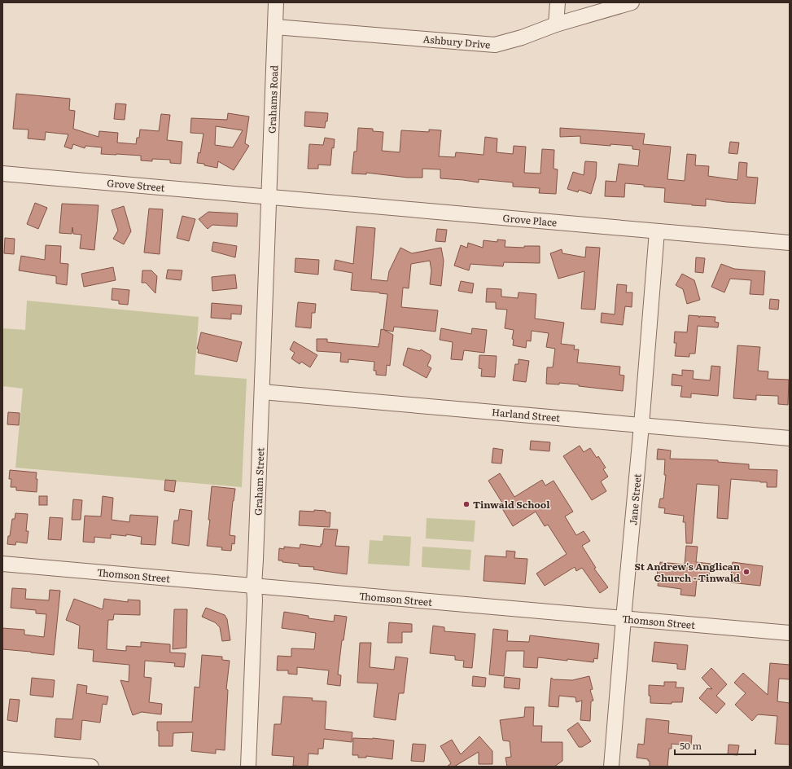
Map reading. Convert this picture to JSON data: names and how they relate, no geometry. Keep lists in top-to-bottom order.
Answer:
{
  "streets": {
    "street": [
      "Ashbury Drive",
      "Grahams Road",
      "Grove Street",
      "Grove Place",
      "Harland Street",
      "Graham Street",
      "Jane Street",
      "Thomson Street"
    ]
  },
  "crossings": [
    ["Ashbury Drive", "Grahams Road"],
    ["Grahams Road", "Grove Street"],
    ["Grahams Road", "Grove Place"],
    ["Grahams Road", "Graham Street"],
    ["Grove Street", "Grove Place"],
    ["Grove Street", "Graham Street"],
    ["Grove Place", "Graham Street"],
    ["Grove Place", "Jane Street"],
    ["Harland Street", "Graham Street"],
    ["Harland Street", "Jane Street"],
    ["Graham Street", "Thomson Street"],
    ["Jane Street", "Thomson Street"]
  ],
  "places": ["Tinwald School", "St Andrew's Anglican Church - Tinwald"],
  "scale_bar": "50 m"
}
